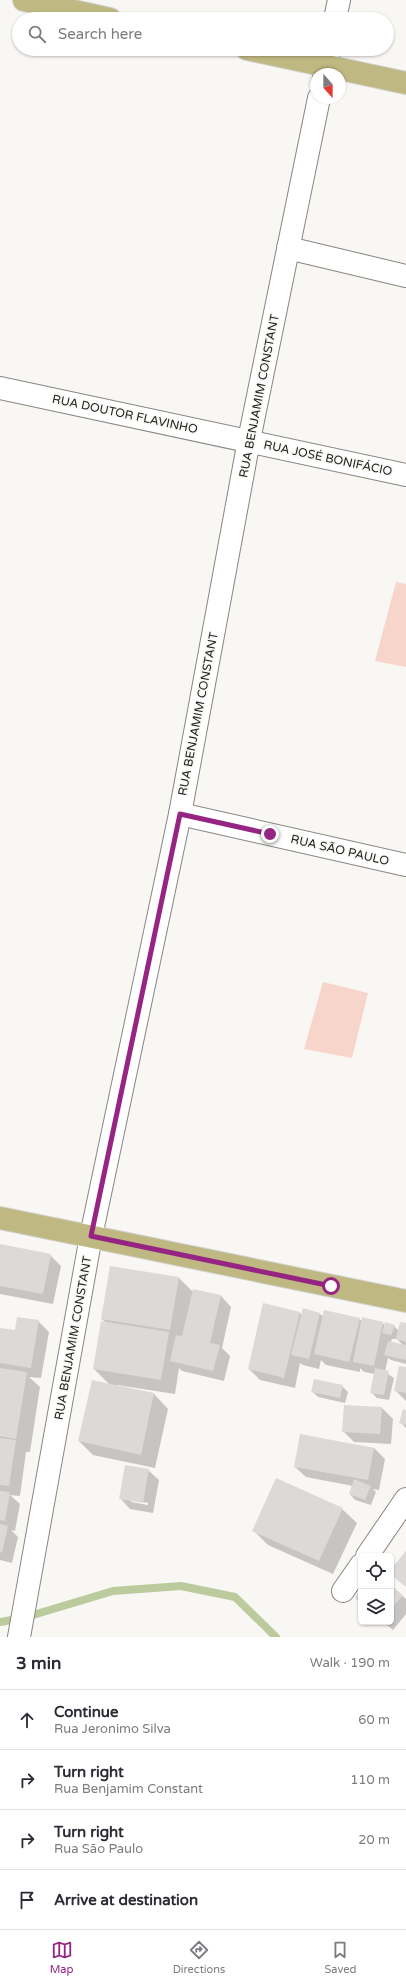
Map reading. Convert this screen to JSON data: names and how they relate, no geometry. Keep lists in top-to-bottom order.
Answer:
{
  "streets": {
    "street": [
      "RUA BENJAMIM CONSTANT",
      "RUA DOUTOR FLAVINHO",
      "RUA JOSÉ BONIFÁCIO",
      "RUA SÃO PAULO"
    ]
  },
  "crossings": [
    ["RUA BENJAMIM CONSTANT", "RUA DOUTOR FLAVINHO"],
    ["RUA BENJAMIM CONSTANT", "RUA JOSÉ BONIFÁCIO"],
    ["RUA BENJAMIM CONSTANT", "RUA SÃO PAULO"],
    ["RUA DOUTOR FLAVINHO", "RUA JOSÉ BONIFÁCIO"]
  ],
  "north": "bottom",
  "page": {
    "search": "Search here",
    "heading": ["3 min", "Walk · 190 m"],
    "list": [
      ["Continue", "Rua Jeronimo Silva", "60 m"],
      ["Turn right", "Rua Benjamim Constant", "110 m"],
      ["Turn right", "Rua São Paulo", "20 m"],
      "Arrive at destination"
    ],
    "nav": ["Map", "Directions", "Saved"]
  }
}
